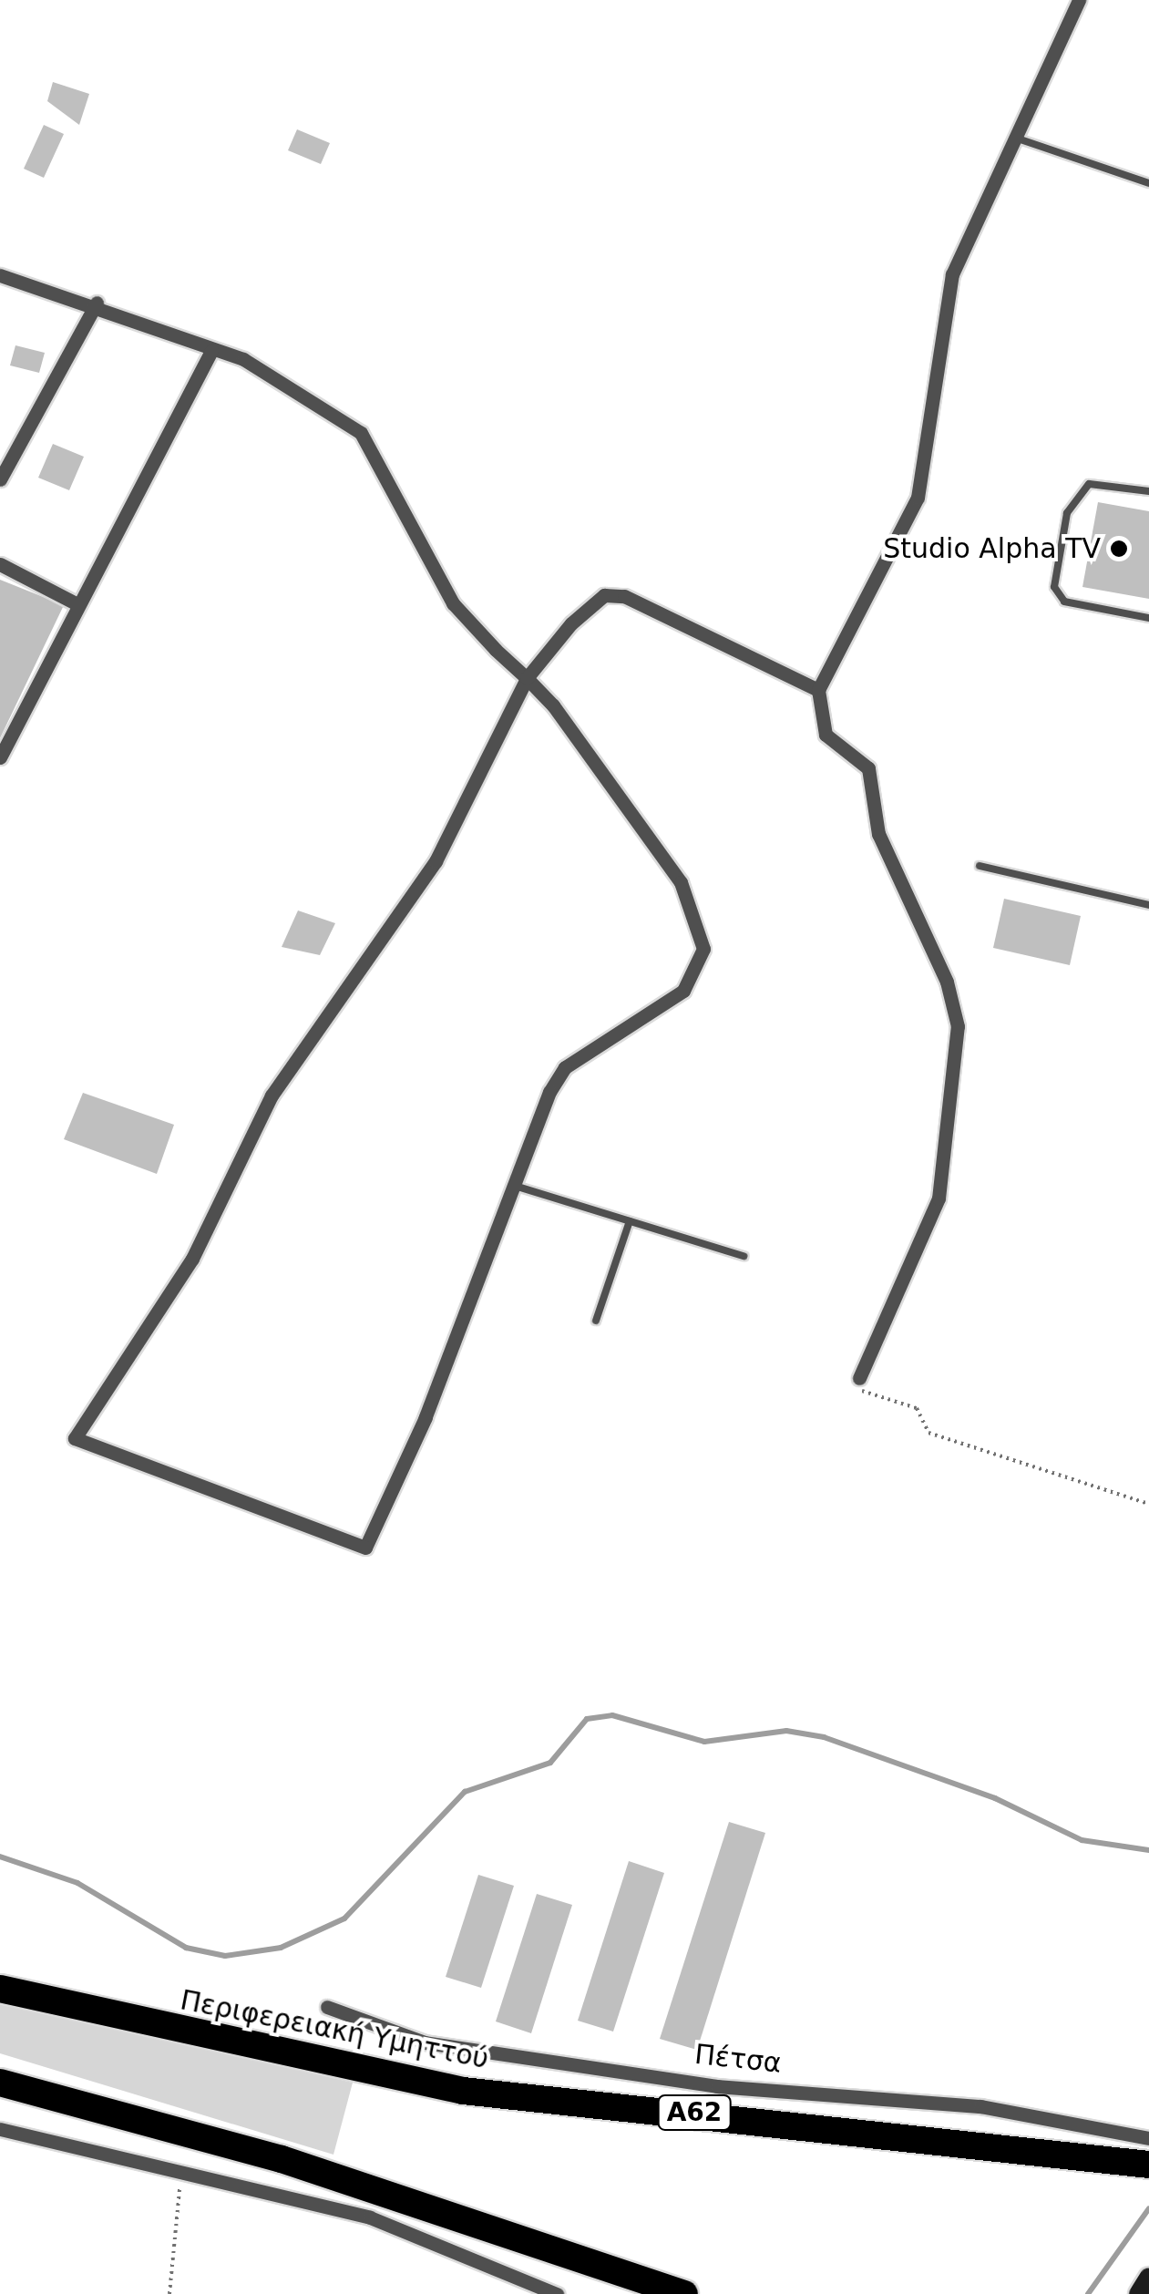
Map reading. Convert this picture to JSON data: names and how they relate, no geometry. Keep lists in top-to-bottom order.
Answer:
{
  "streets": {
    "highway": ["Περιφερειακή Υμηττού", "Α62"],
    "street": ["Πέτσα"]
  },
  "places": ["Studio Alpha TV"]
}
